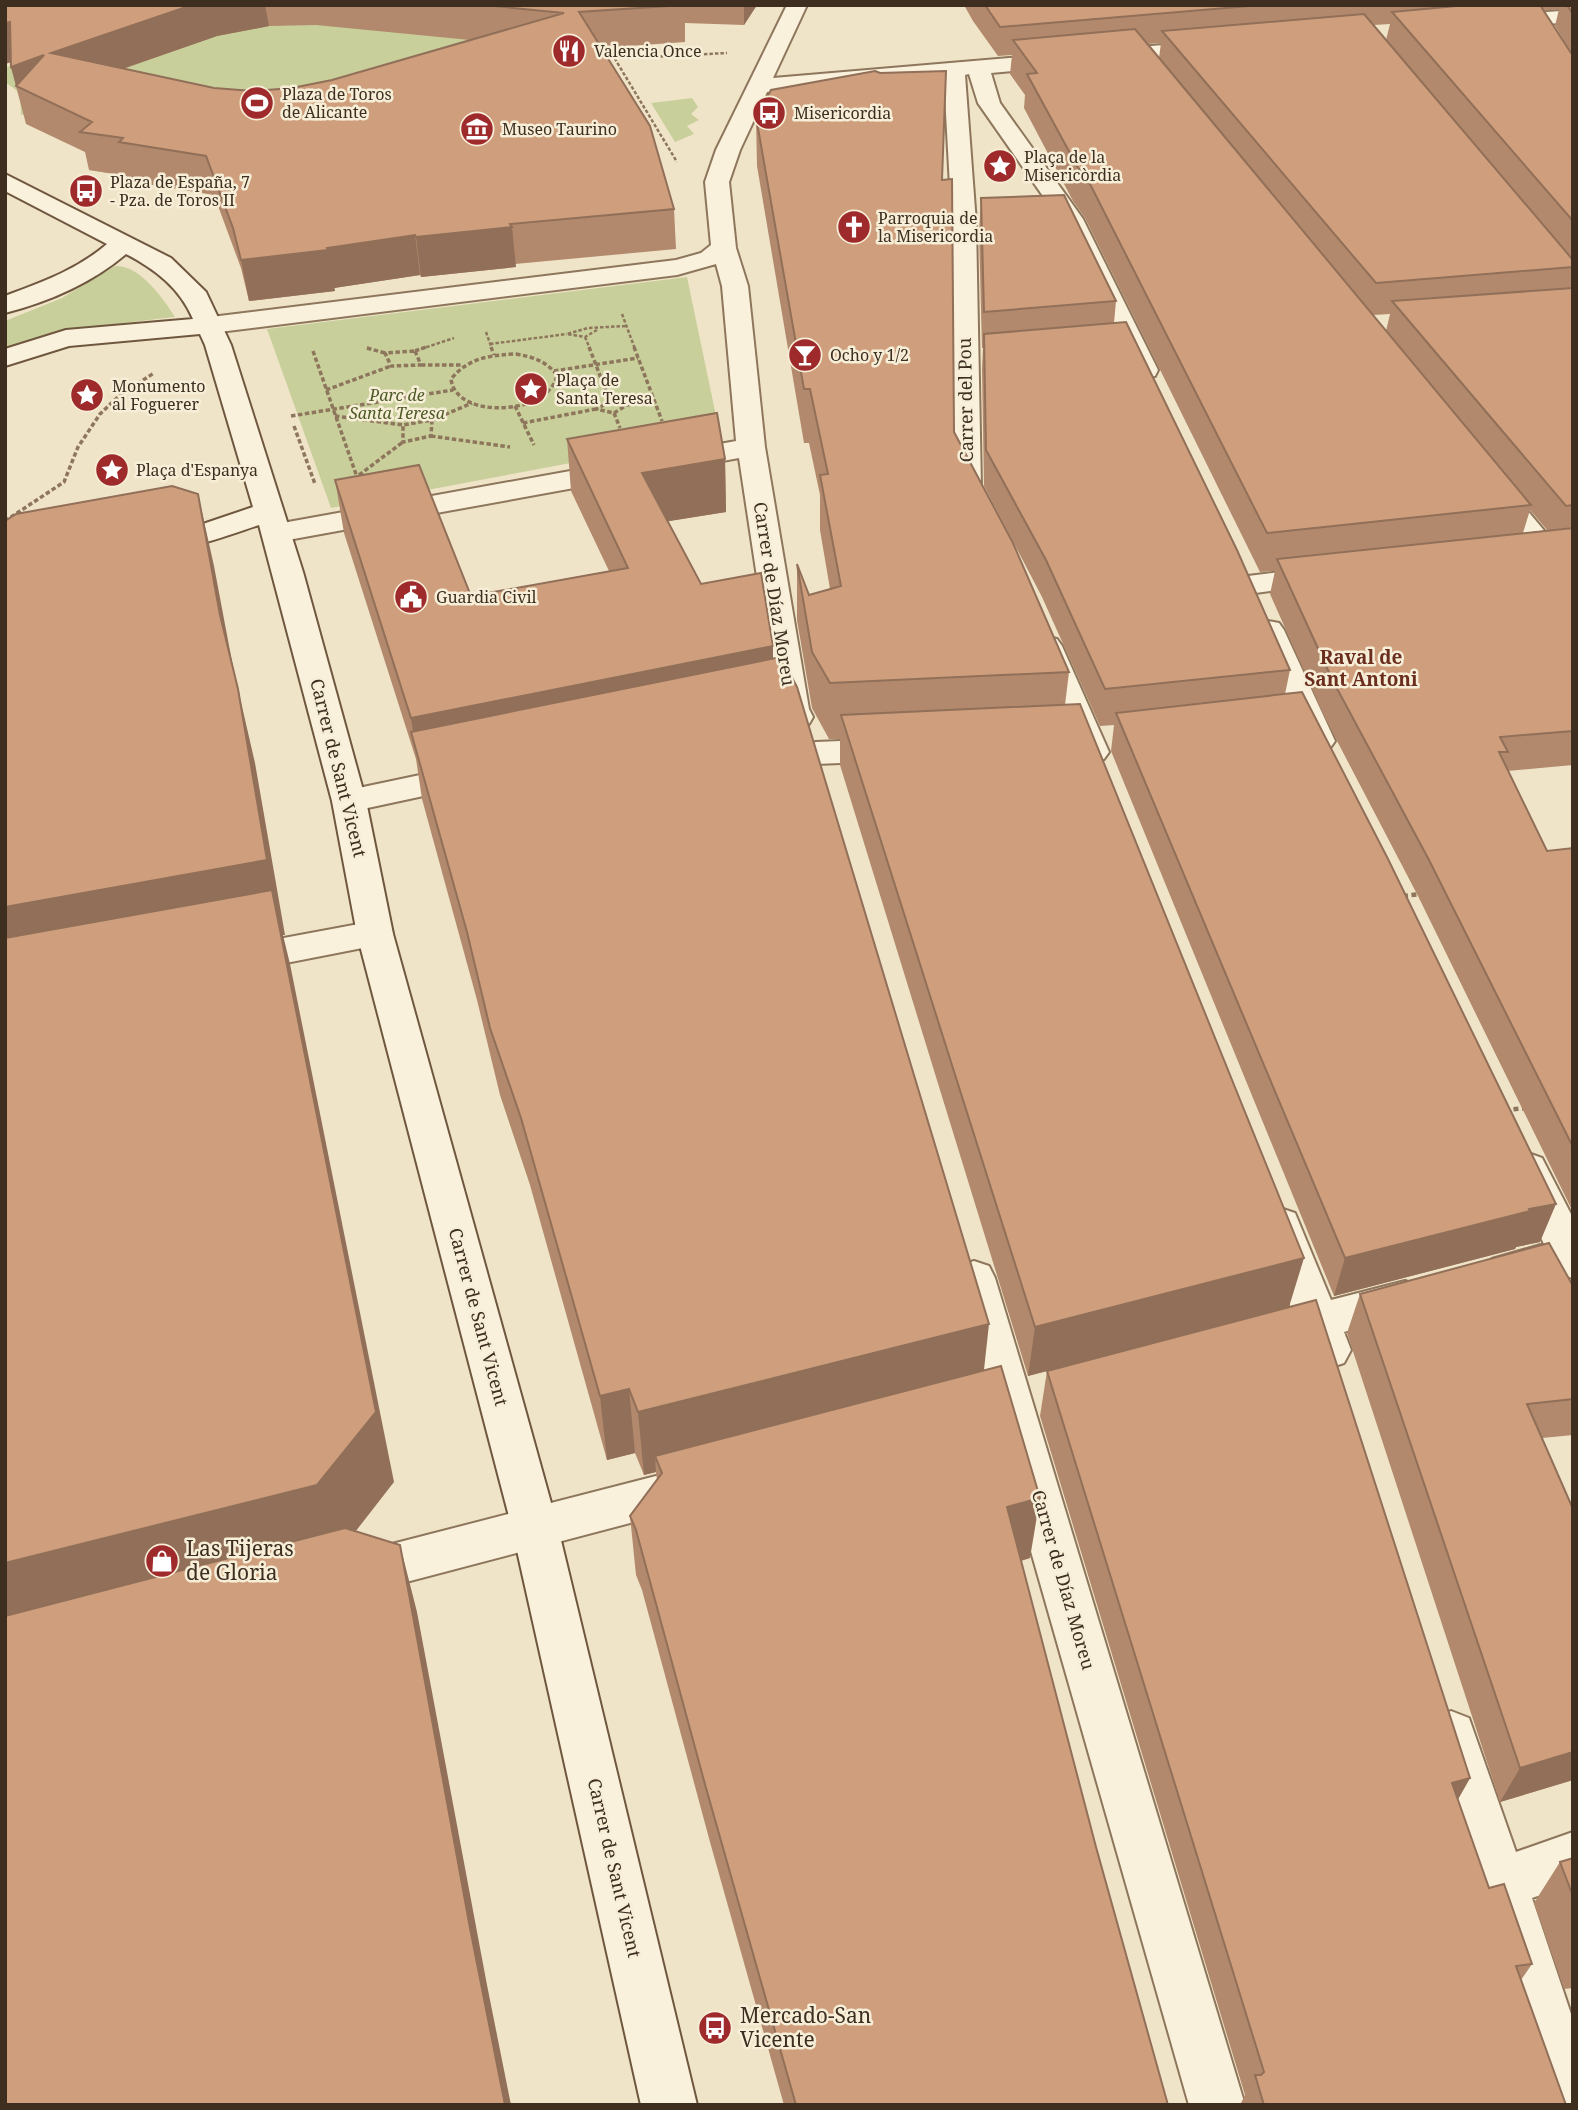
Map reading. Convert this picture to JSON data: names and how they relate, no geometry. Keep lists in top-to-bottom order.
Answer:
{
  "streets": {
    "street": ["Carrer del Pou", "Carrer de Díaz Moreu", "Carrer de Sant Vicent"]
  },
  "districts": ["Raval de Sant Antoni"],
  "parks": ["Parc de Santa Teresa"],
  "places": {
    "restaurant": ["Valencia Once"],
    "sports": ["Plaza de Toros de Alicante"],
    "bus stop": ["Misericordia", "Plaza de España, 7 - Pza. de Toros II", "Mercado-San Vicente"],
    "museum": ["Museo Taurino"],
    "place": [
      "Plaça de la Misericòrdia",
      "Plaça de Santa Teresa",
      "Monumento al Foguerer",
      "Plaça d'Espanya"
    ],
    "church": ["Parroquia de la Misericordia"],
    "bar": ["Ocho y 1/2"],
    "public building": ["Guardia Civil"],
    "shop": ["Las Tijeras de Gloria"]
  }
}
